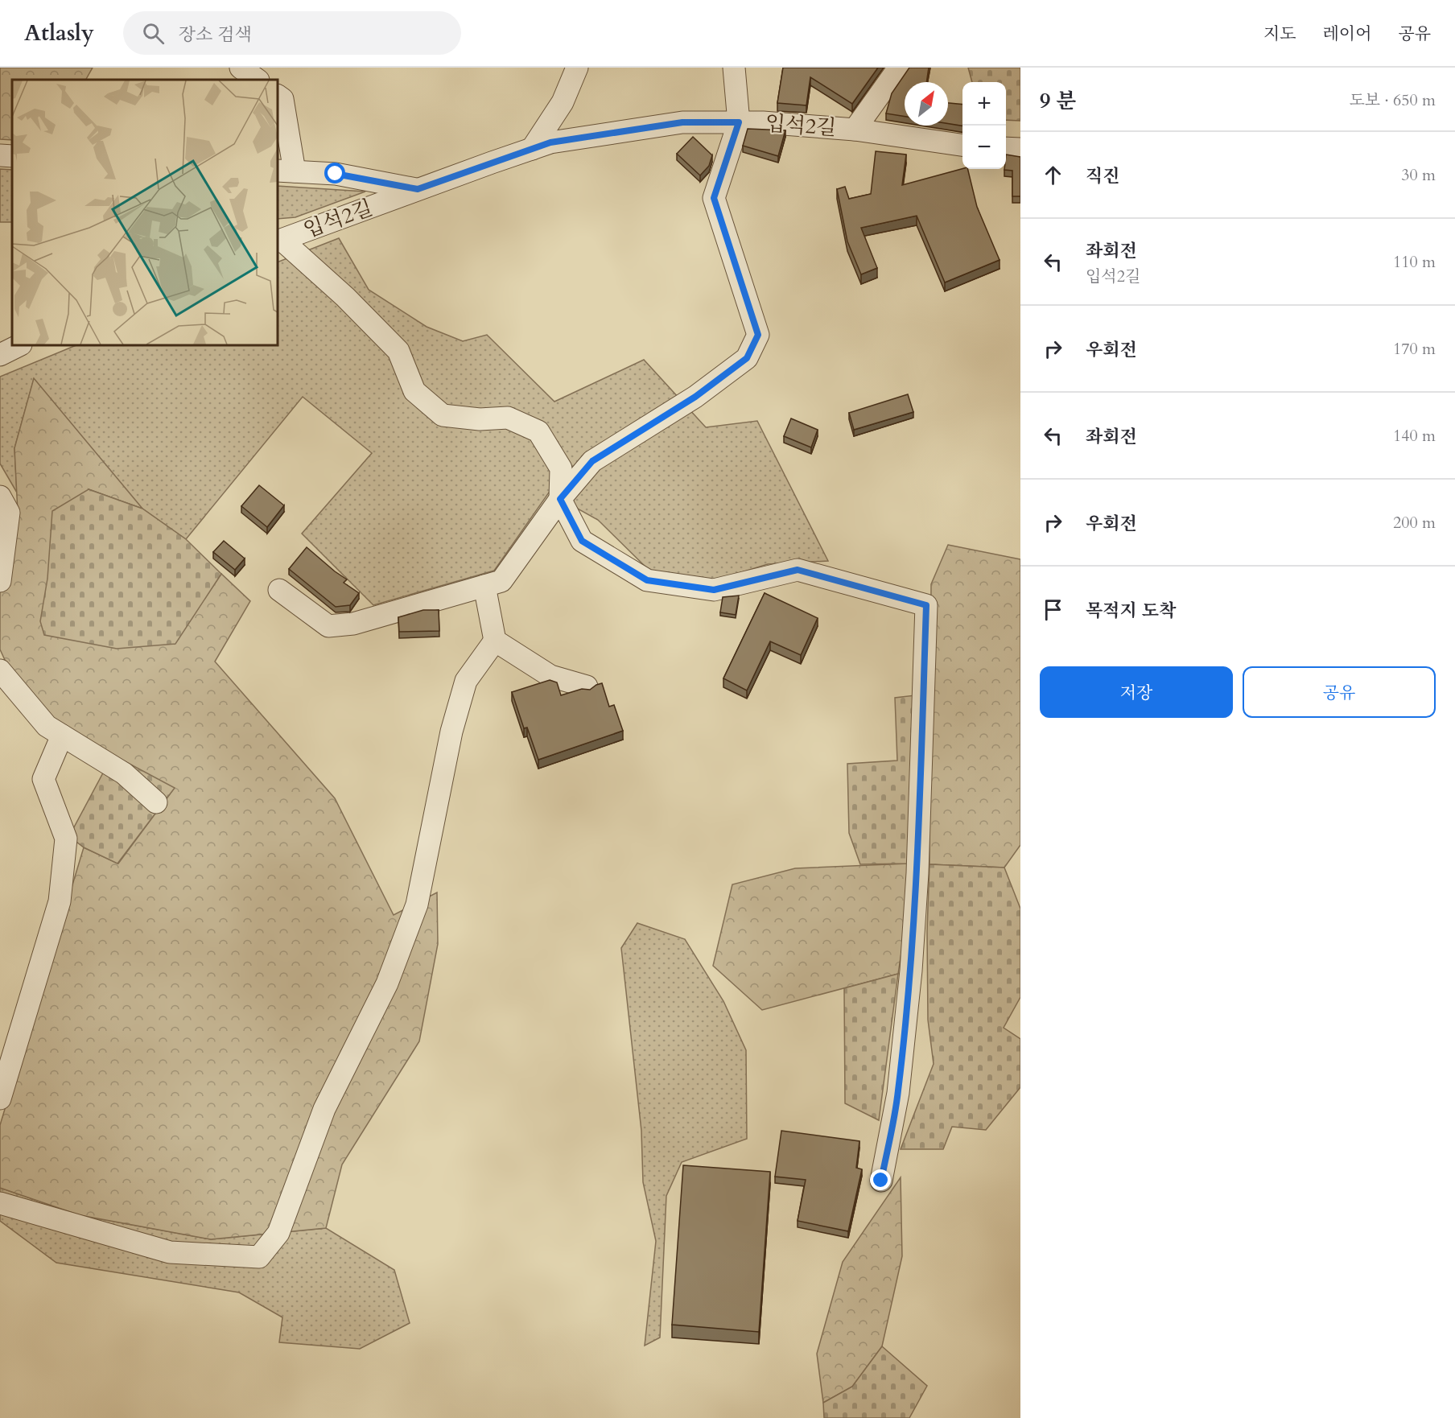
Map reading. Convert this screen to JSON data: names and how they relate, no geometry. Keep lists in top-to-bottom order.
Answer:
{
  "streets": {
    "street": ["입석2길"]
  },
  "north": "top right",
  "page": {
    "header": "Atlasly",
    "search": "장소 검색",
    "nav": ["지도", "레이어", "공유"],
    "heading": ["9 분", "도보 · 650 m"],
    "map_buttons": ["+", "−"],
    "list": [
      ["직진", "30 m"],
      ["좌회전", "입석2길", "110 m"],
      ["우회전", "170 m"],
      ["좌회전", "140 m"],
      ["우회전", "200 m"],
      "목적지 도착"
    ],
    "buttons": ["저장", "공유"]
  }
}
